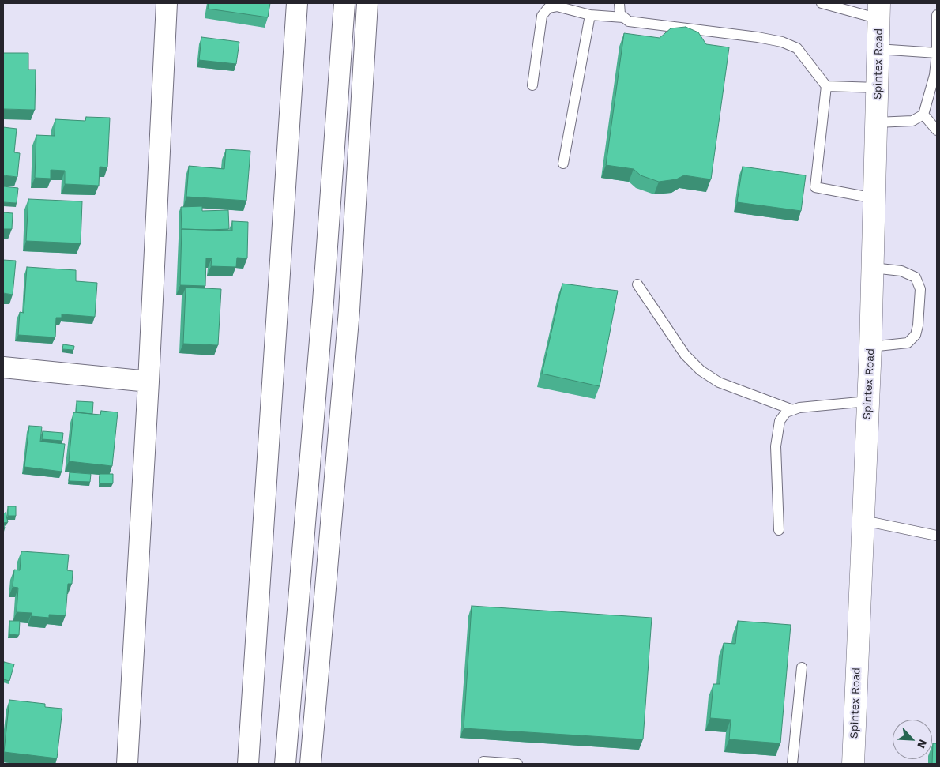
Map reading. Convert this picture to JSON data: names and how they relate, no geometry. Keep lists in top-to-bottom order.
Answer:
{
  "streets": {
    "main road": ["Spintex Road"]
  },
  "north": "bottom right"
}
